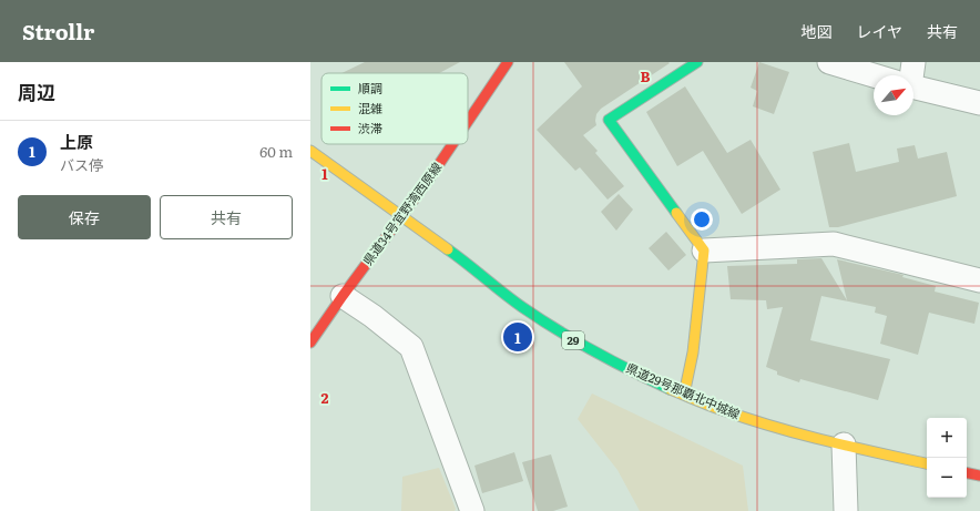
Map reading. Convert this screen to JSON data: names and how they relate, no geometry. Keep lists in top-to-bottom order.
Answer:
{
  "streets": {
    "main road": ["県道34号宜野湾西原線", "29", "県道29号那覇北中城線"]
  },
  "crossings": [
    ["県道34号宜野湾西原線", "県道29号那覇北中城線"]
  ],
  "legend": ["順調", "混雑", "渋滞"],
  "north": "top right",
  "page": {
    "header": "Strollr",
    "nav": ["地図", "レイヤ", "共有"],
    "heading": "周辺",
    "list": [
      {
        "mark": "1",
        "name": "上原",
        "note": "バス停",
        "value": "60 m"
      }
    ],
    "buttons": ["保存", "共有"],
    "pins": "1",
    "map_buttons": ["+", "−"]
  },
  "grid": {
    "columns": ["B"],
    "rows": ["1", "2"]
  }
}
